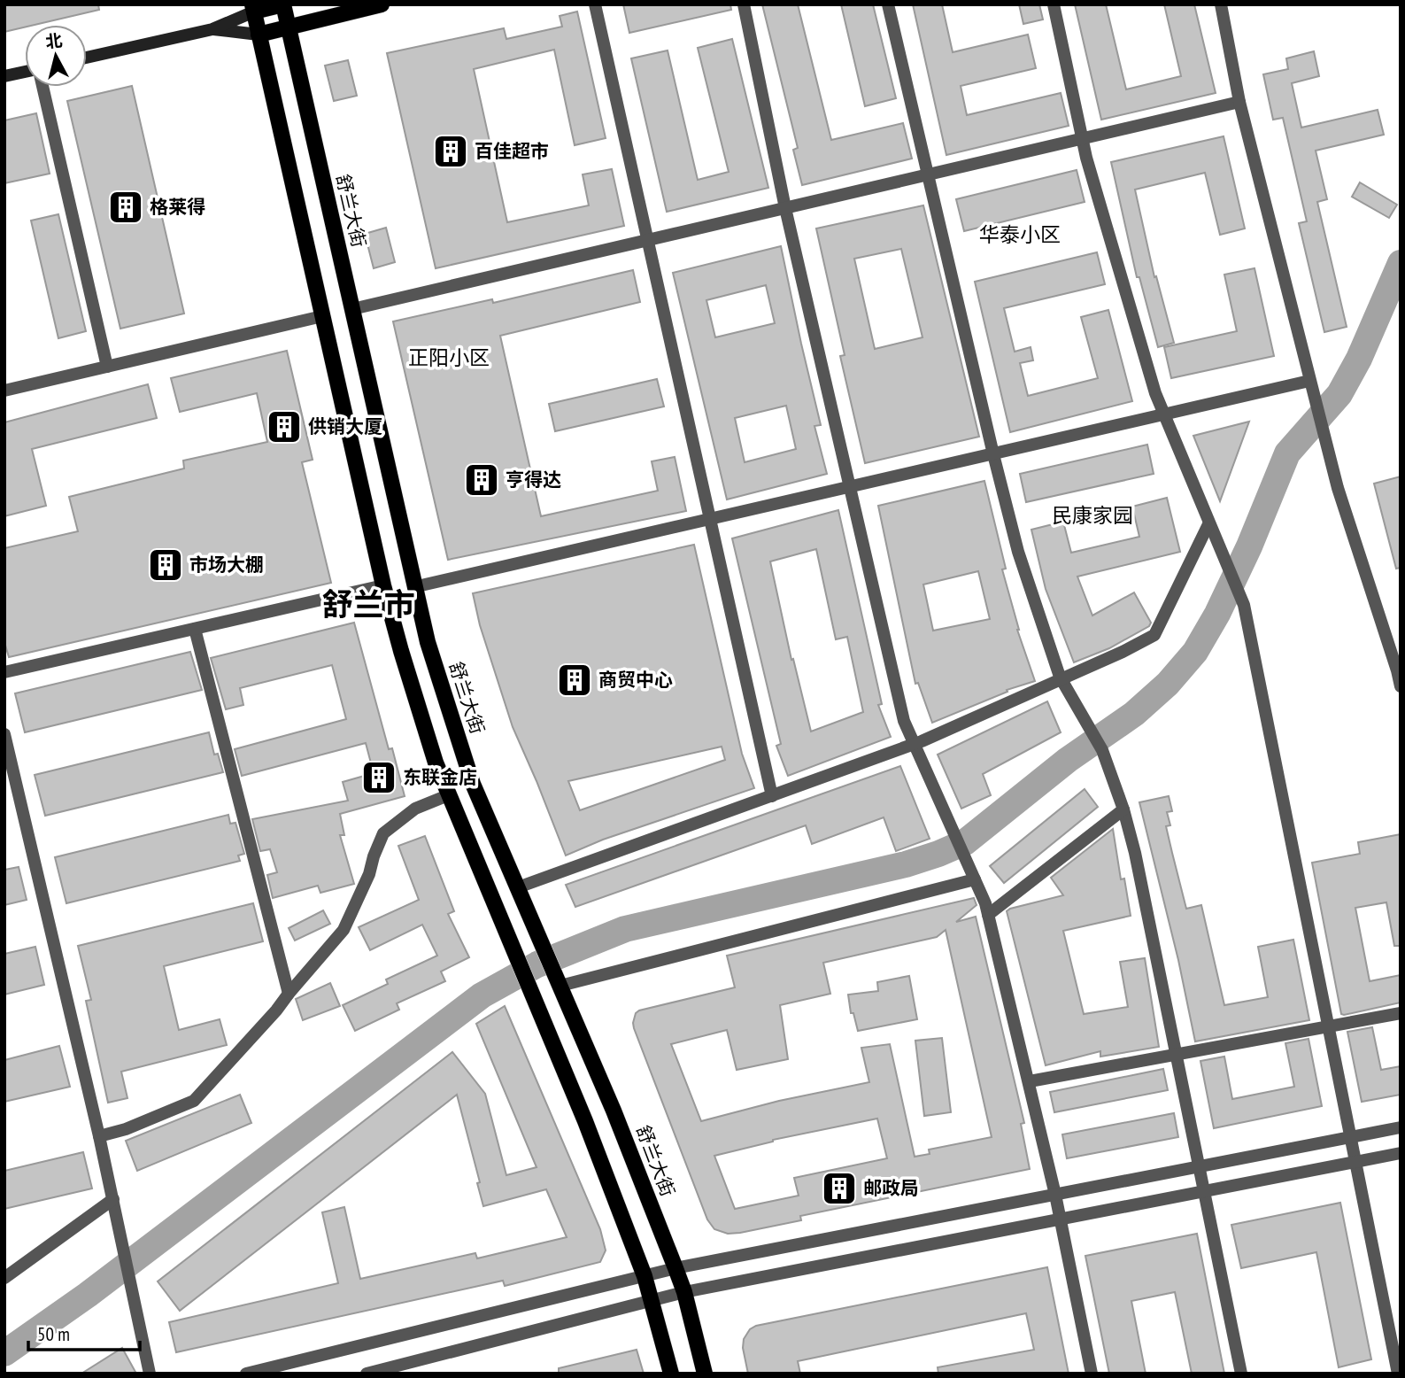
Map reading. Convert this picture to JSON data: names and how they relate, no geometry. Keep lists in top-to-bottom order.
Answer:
{
  "streets": {
    "main road": ["舒兰大街"]
  },
  "districts": [
    "华泰小区",
    "正阳小区",
    "民康家园",
    "舒兰市"
  ],
  "places": {
    "building": [
      "百佳超市",
      "格莱得",
      "供销大厦",
      "亨得达",
      "市场大棚",
      "商贸中心",
      "东联金店",
      "邮政局"
    ]
  },
  "scale_bar": "50 m",
  "north": "top"
}
